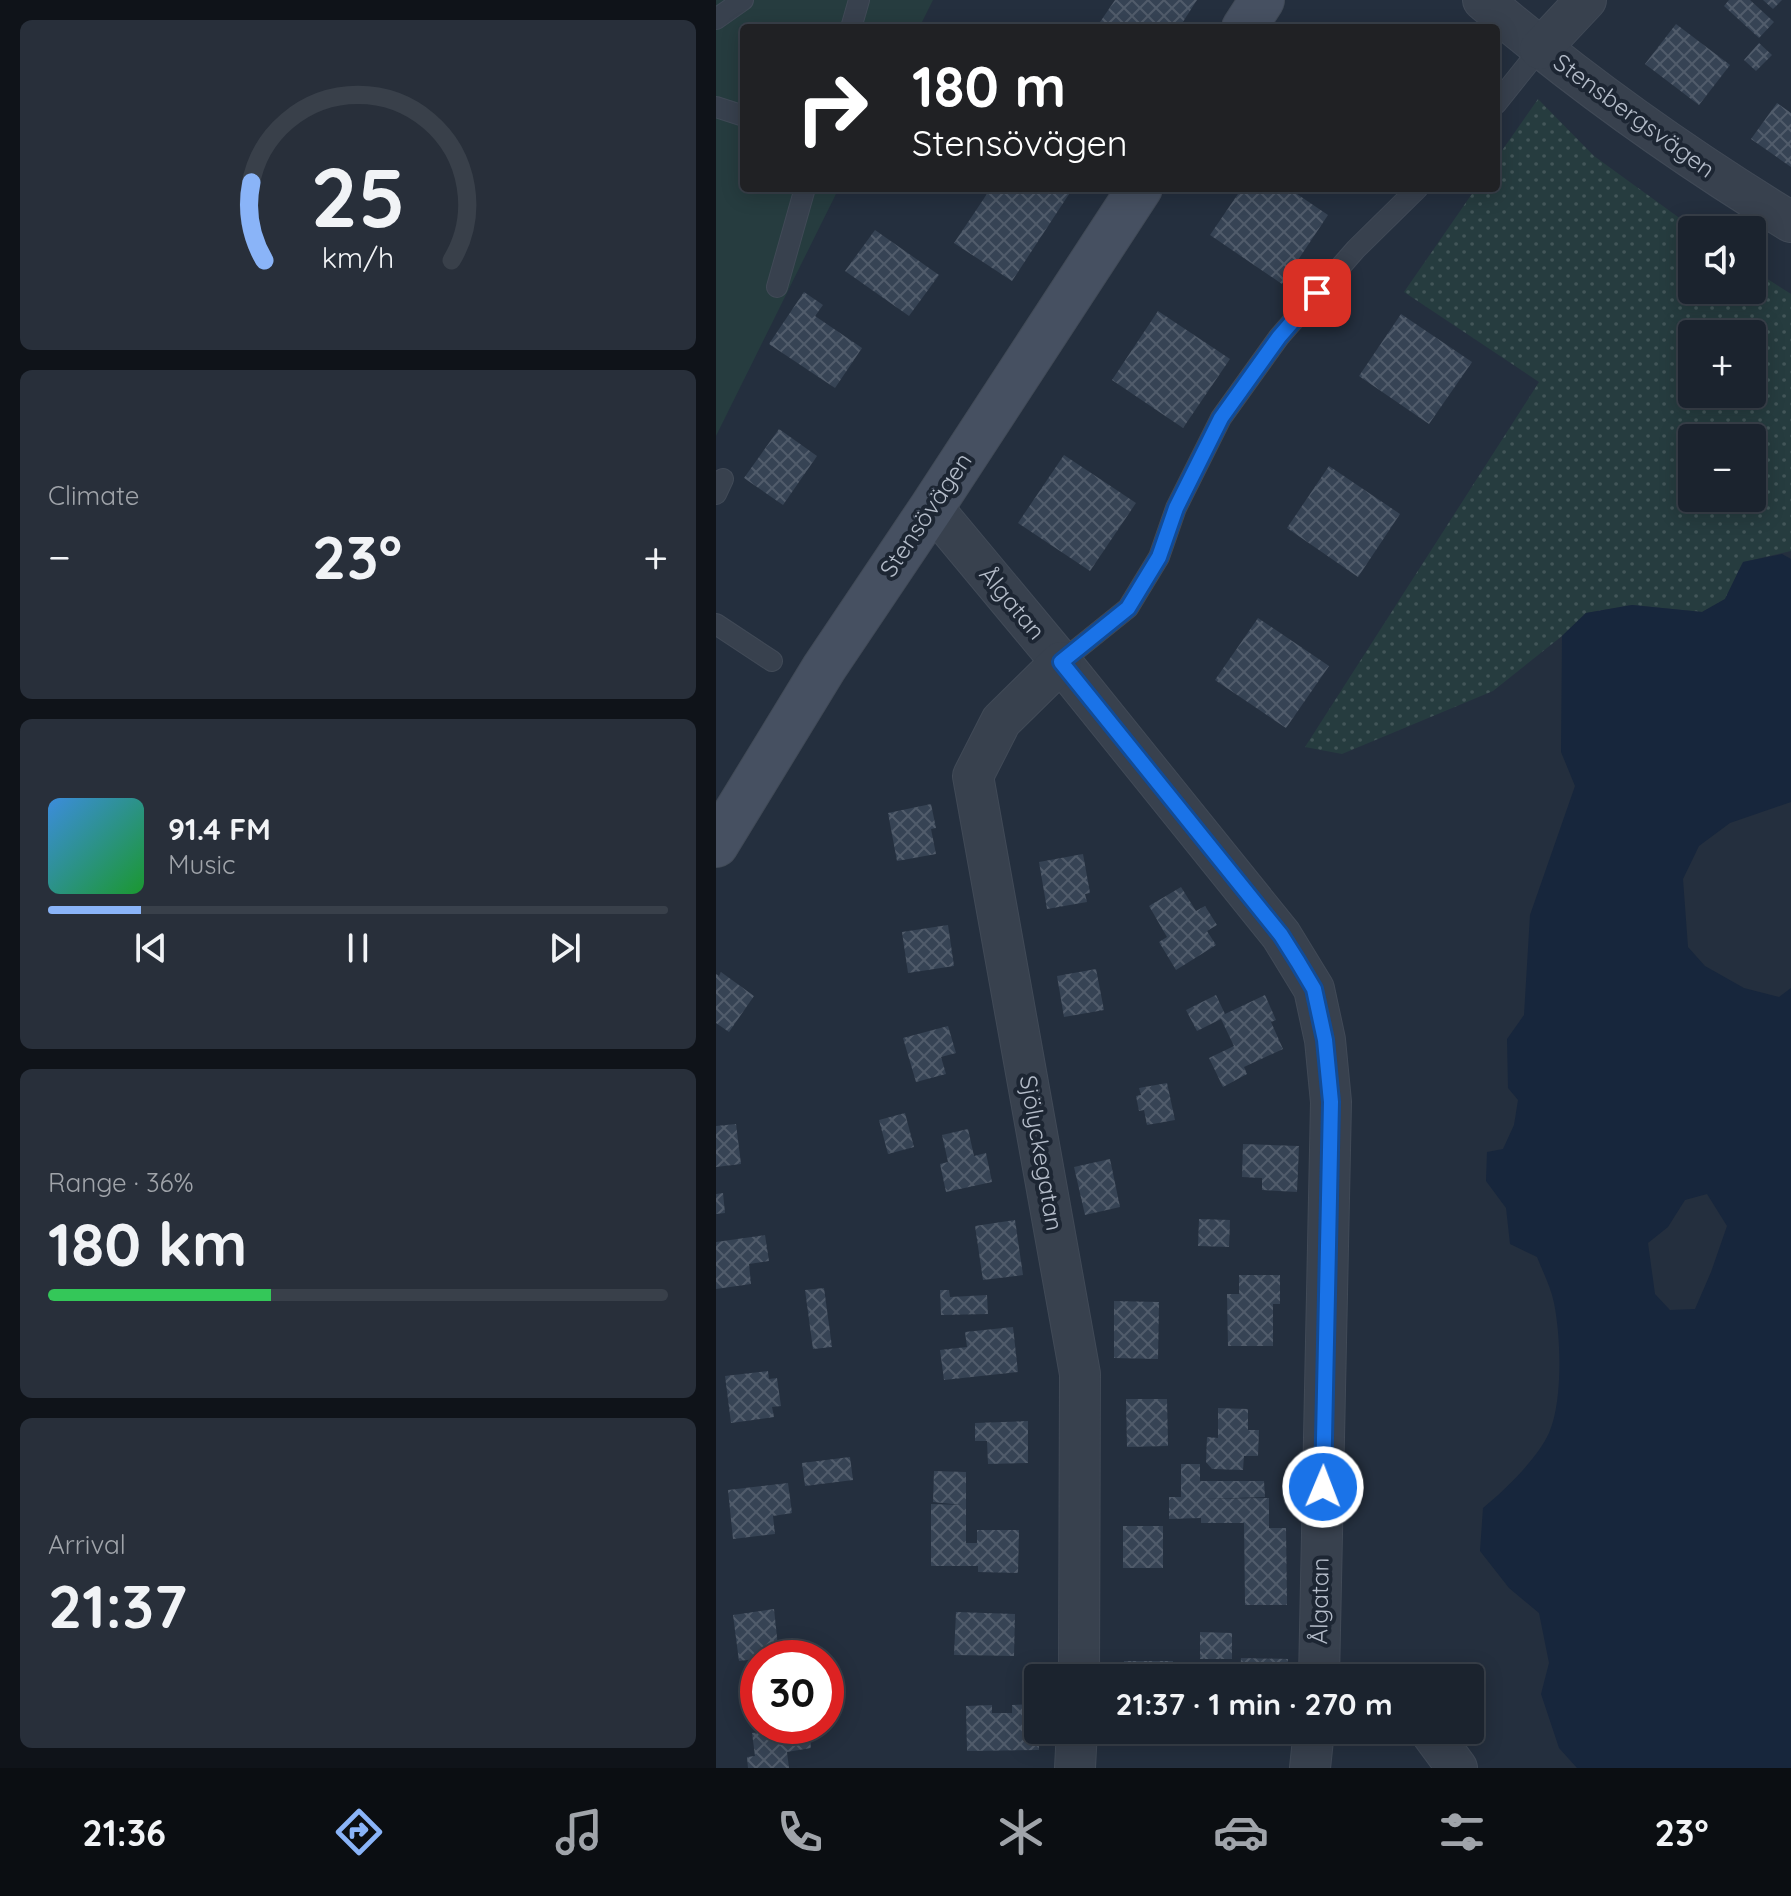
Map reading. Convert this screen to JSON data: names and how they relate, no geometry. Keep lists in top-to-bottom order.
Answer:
{
  "streets": {
    "street": [
      "Stensbergsvägen",
      "Stensövägen",
      "Ålgatan",
      "Sjölyckegatan"
    ]
  },
  "crossings": [
    ["Stensövägen", "Ålgatan"],
    ["Ålgatan", "Sjölyckegatan"]
  ],
  "page": {
    "turn": ["180 m", "Stensövägen"],
    "map_buttons": ["+", "−"],
    "tile": [
      "Climate",
      ["Range · 36%", "180 km"],
      ["Arrival", "21:37"]
    ],
    "heat": ["−", "23°", "+"],
    "song": ["91.4 FM", "Music"],
    "limit": "30",
    "trip": "21:37 · 1 min · 270 m",
    "tabs": ["21:36", "23°"],
    "gauge": ["25", "km/h"]
  }
}
